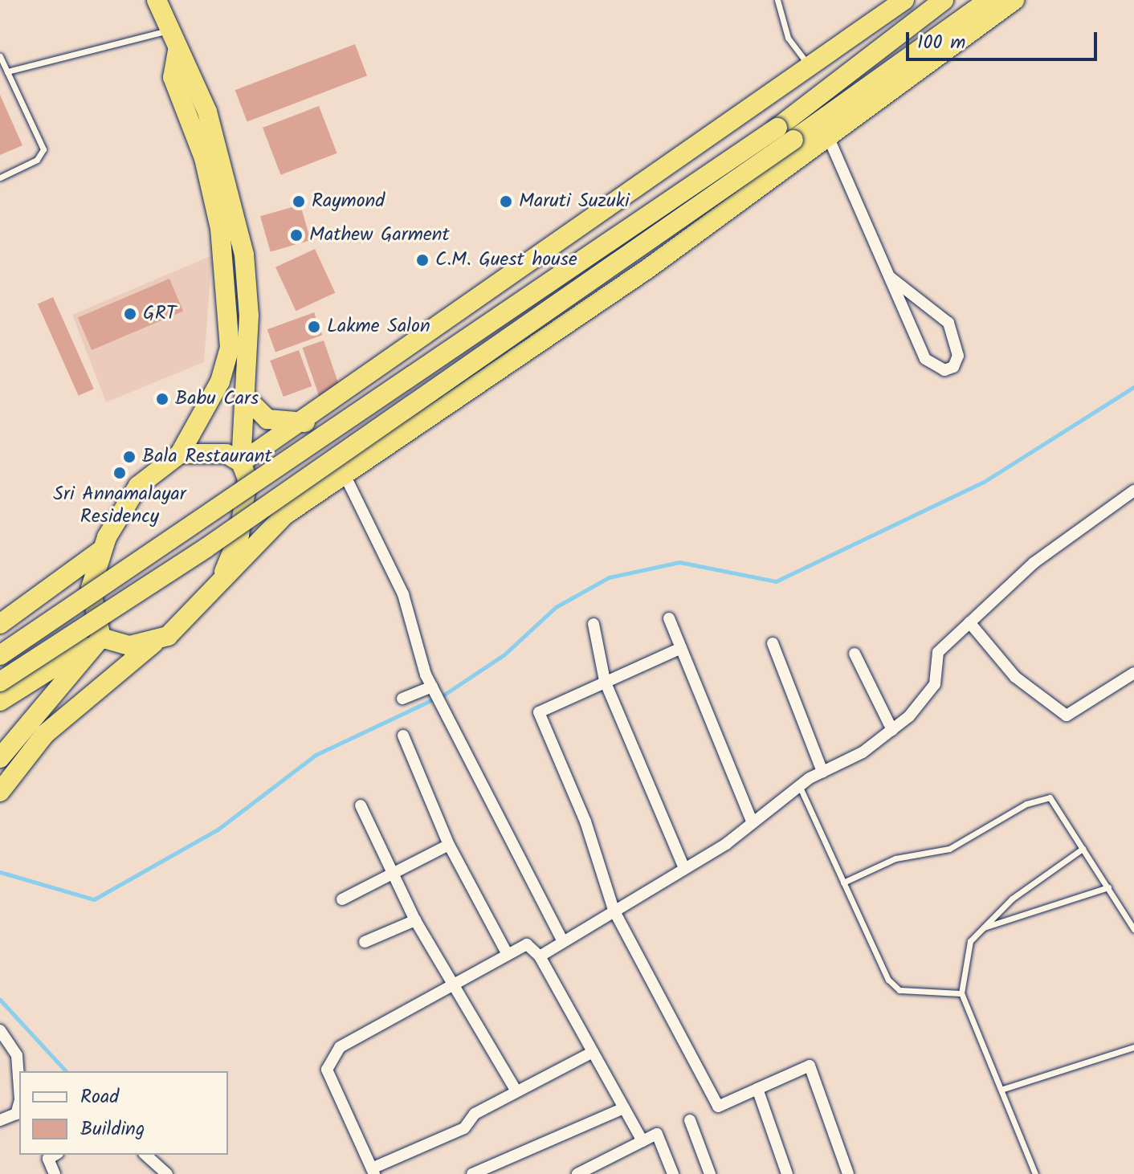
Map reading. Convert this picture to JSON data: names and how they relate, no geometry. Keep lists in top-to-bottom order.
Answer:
{
  "places": [
    "Raymond",
    "Maruti Suzuki",
    "Mathew Garment",
    "C.M. Guest house",
    "GRT",
    "Lakme Salon",
    "Babu Cars",
    "Bala Restaurant",
    "Sri Annamalayar Residency"
  ],
  "legend": ["Road", "Building"],
  "scale_bar": "100 m"
}
